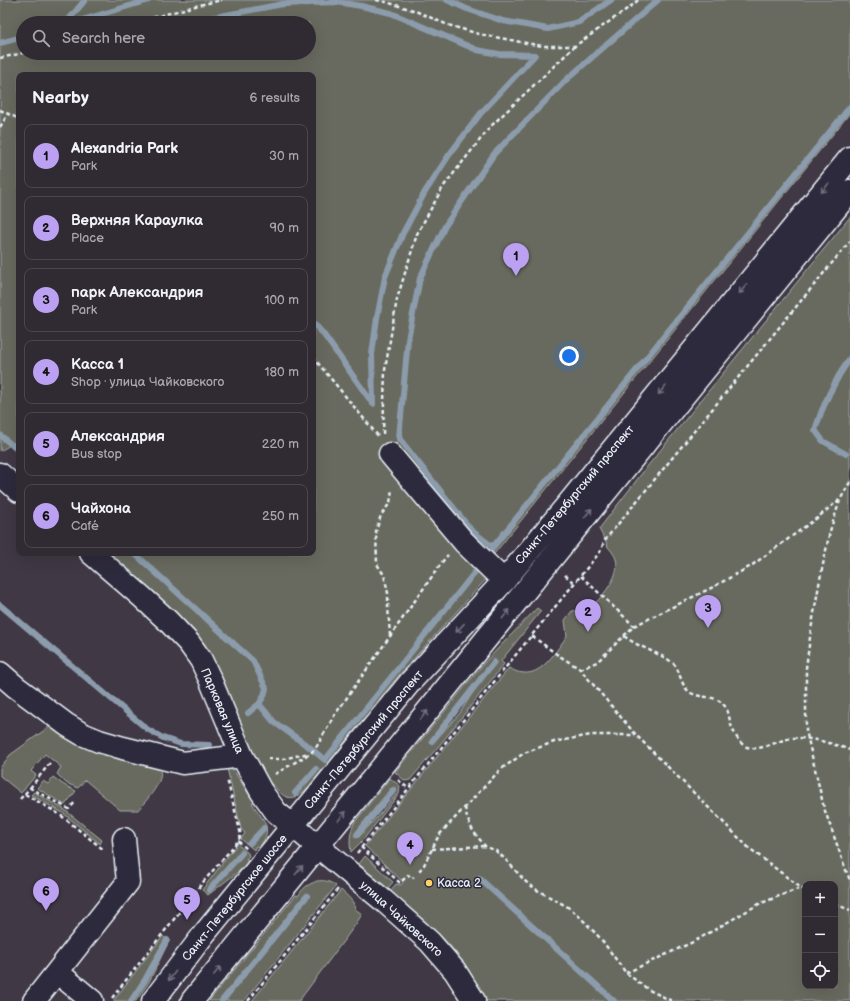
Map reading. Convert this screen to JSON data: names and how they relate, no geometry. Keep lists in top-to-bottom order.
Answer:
{
  "streets": {
    "main road": [
      "Санкт-Петербургский проспект",
      "Парковая улица",
      "Санкт-Петербургское шоссе",
      "улица Чайковского"
    ]
  },
  "crossings": [
    ["Санкт-Петербургский проспект", "Парковая улица"],
    ["Санкт-Петербургский проспект", "Санкт-Петербургское шоссе"],
    ["Санкт-Петербургский проспект", "улица Чайковского"],
    ["Парковая улица", "Санкт-Петербургское шоссе"],
    ["Санкт-Петербургское шоссе", "улица Чайковского"]
  ],
  "places": ["Касса 2"],
  "page": {
    "search": "Search here",
    "heading": ["Nearby", "6 results"],
    "list": [
      {
        "mark": "1",
        "name": "Alexandria Park",
        "note": "Park",
        "value": "30 m"
      },
      {
        "mark": "2",
        "name": "Верхняя Караулка",
        "note": "Place",
        "value": "90 m"
      },
      {
        "mark": "3",
        "name": "парк Александрия",
        "note": "Park",
        "value": "100 m"
      },
      {
        "mark": "4",
        "name": "Касса 1",
        "note": "Shop · улица Чайковского",
        "value": "180 m"
      },
      {
        "mark": "5",
        "name": "Александрия",
        "note": "Bus stop",
        "value": "220 m"
      },
      {
        "mark": "6",
        "name": "Чайхона",
        "note": "Café",
        "value": "250 m"
      }
    ],
    "pins": [
      "1",
      "3",
      "2",
      "4",
      "6",
      "5"
    ],
    "map_buttons": ["+", "−"]
  }
}
